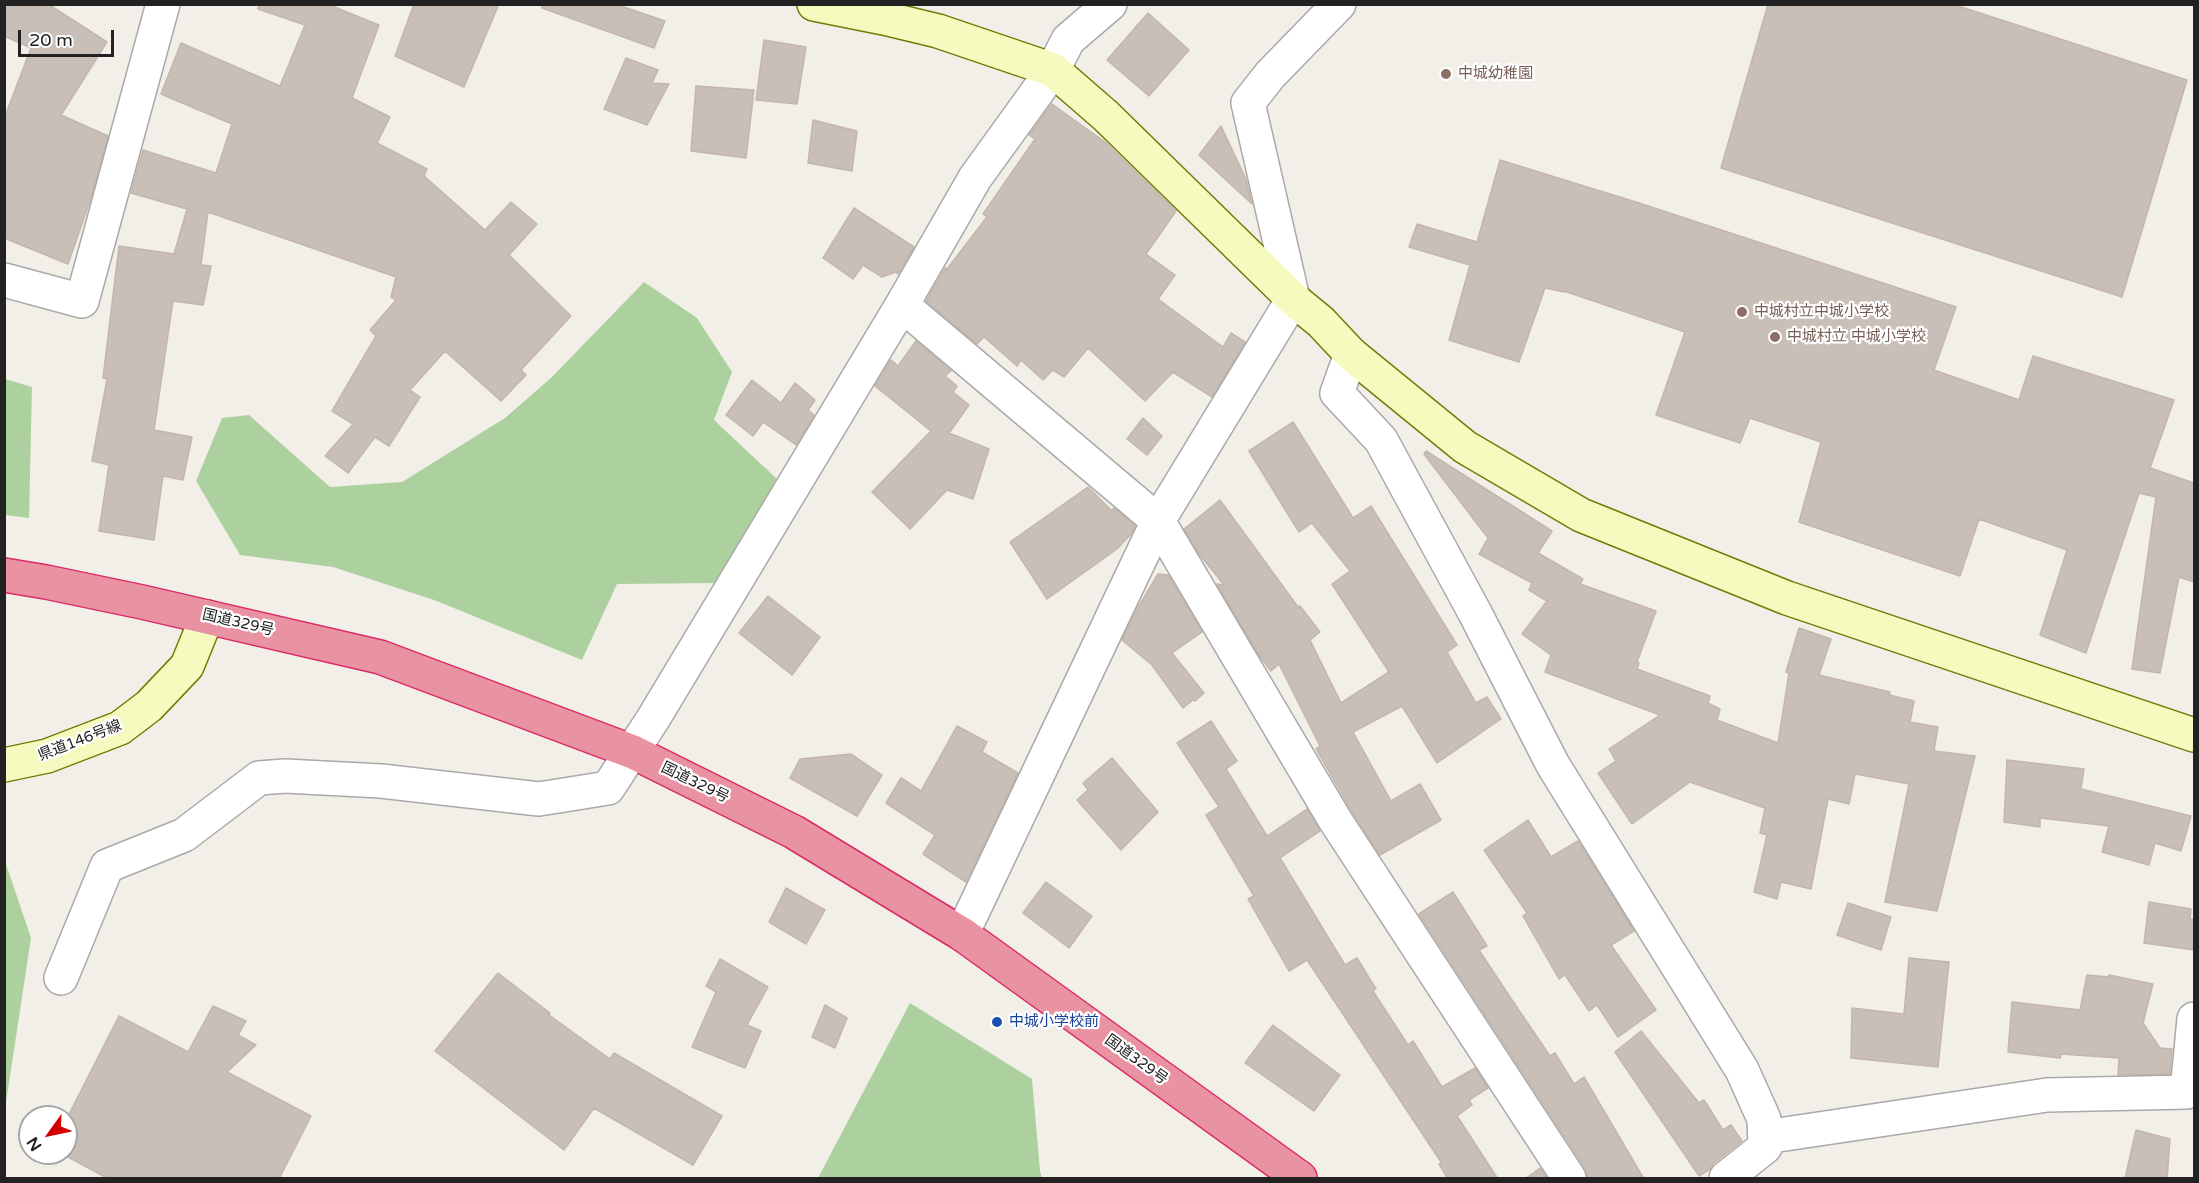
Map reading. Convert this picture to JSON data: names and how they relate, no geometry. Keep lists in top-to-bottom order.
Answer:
{
  "streets": {
    "highway": ["国道329号"],
    "street": ["県道146号線"]
  },
  "crossings": [
    ["国道329号", "県道146号線"]
  ],
  "places": [
    "中城幼稚園",
    "中城村立中城小学校",
    "中城村立 中城小学校",
    "中城小学校前"
  ],
  "scale_bar": "20 m",
  "north": "bottom left"
}
